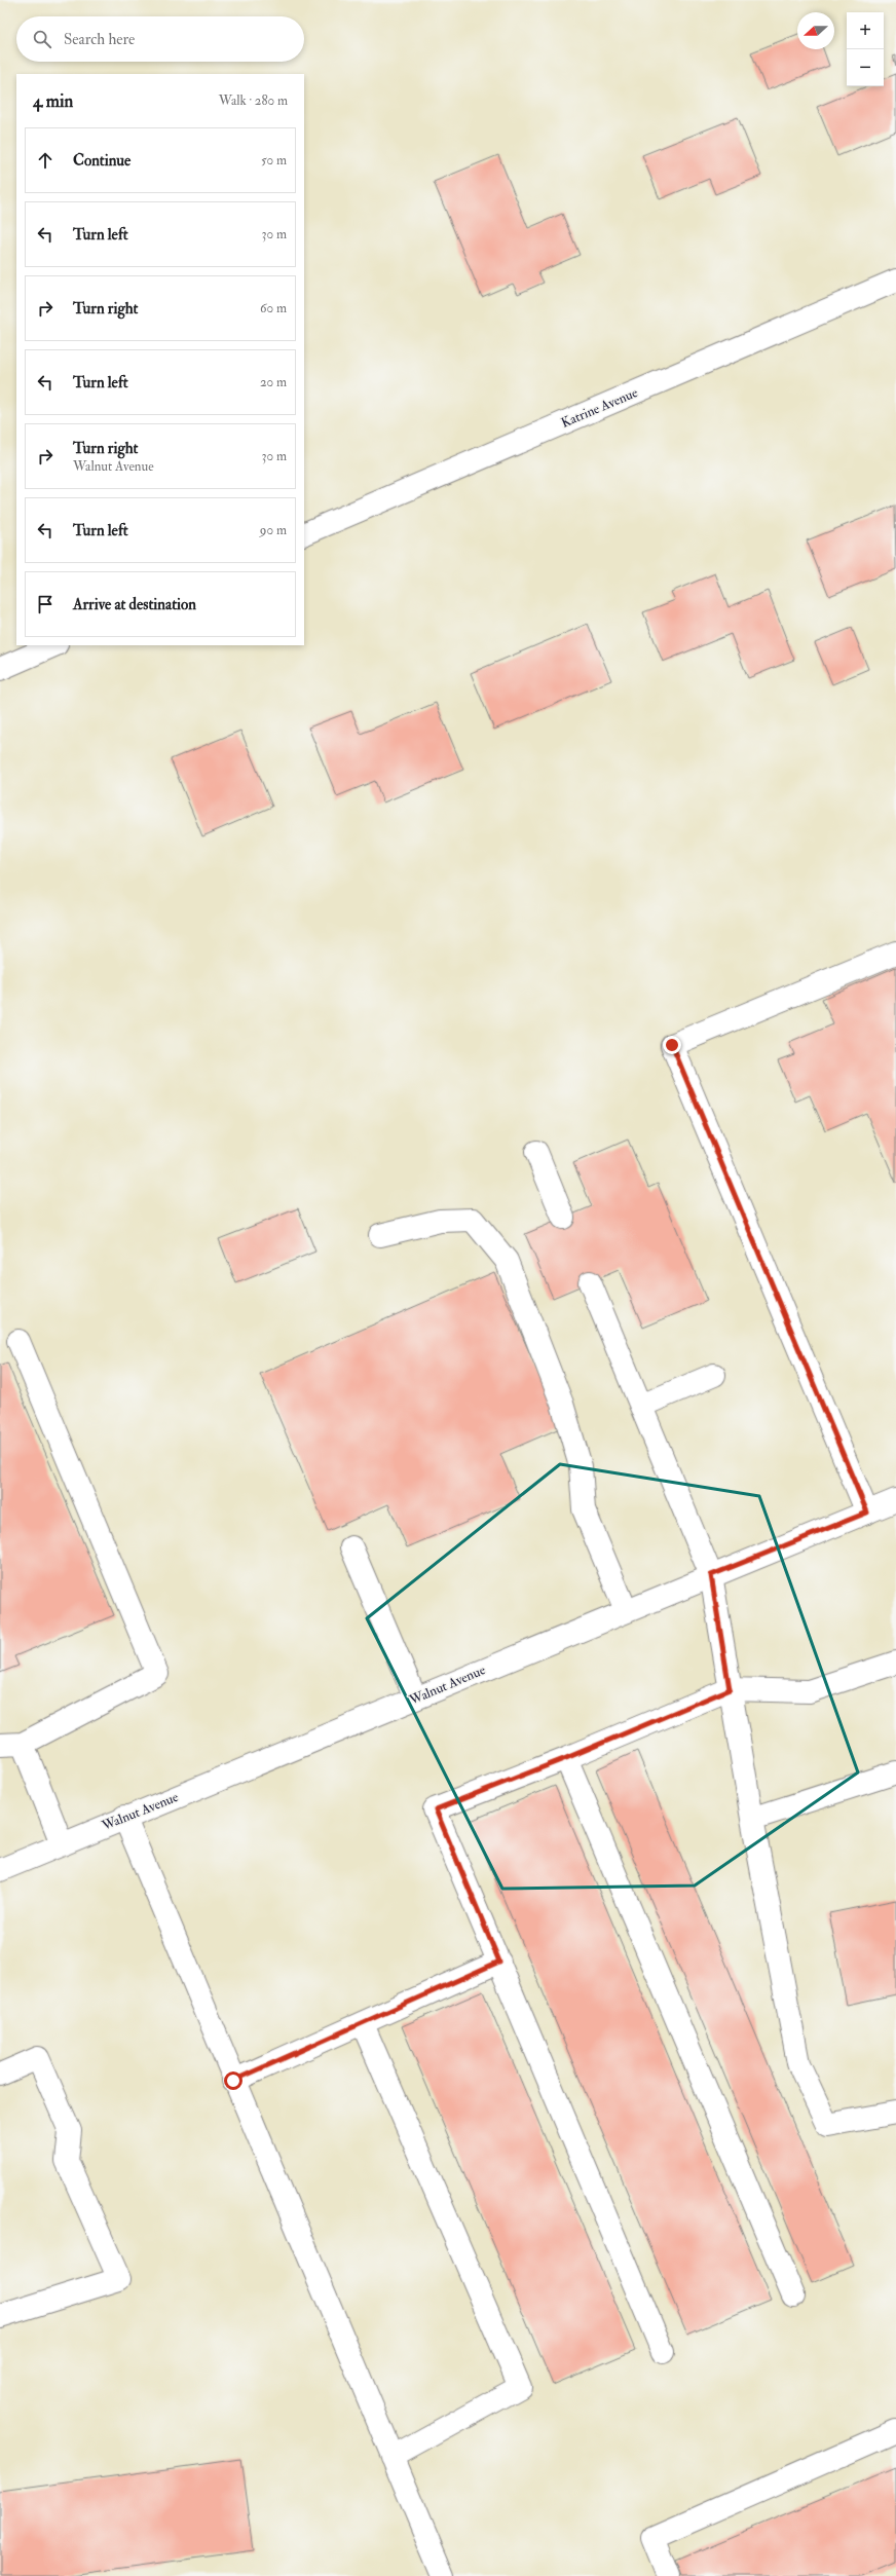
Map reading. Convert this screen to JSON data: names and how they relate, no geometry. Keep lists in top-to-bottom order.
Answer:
{
  "streets": {
    "street": ["Katrine Avenue", "Walnut Avenue"]
  },
  "north": "left",
  "page": {
    "map_buttons": ["+", "−"],
    "search": "Search here",
    "heading": ["4 min", "Walk · 280 m"],
    "list": [
      ["Continue", "50 m"],
      ["Turn left", "30 m"],
      ["Turn right", "60 m"],
      ["Turn left", "20 m"],
      ["Turn right", "Walnut Avenue", "30 m"],
      ["Turn left", "90 m"],
      "Arrive at destination"
    ]
  }
}
